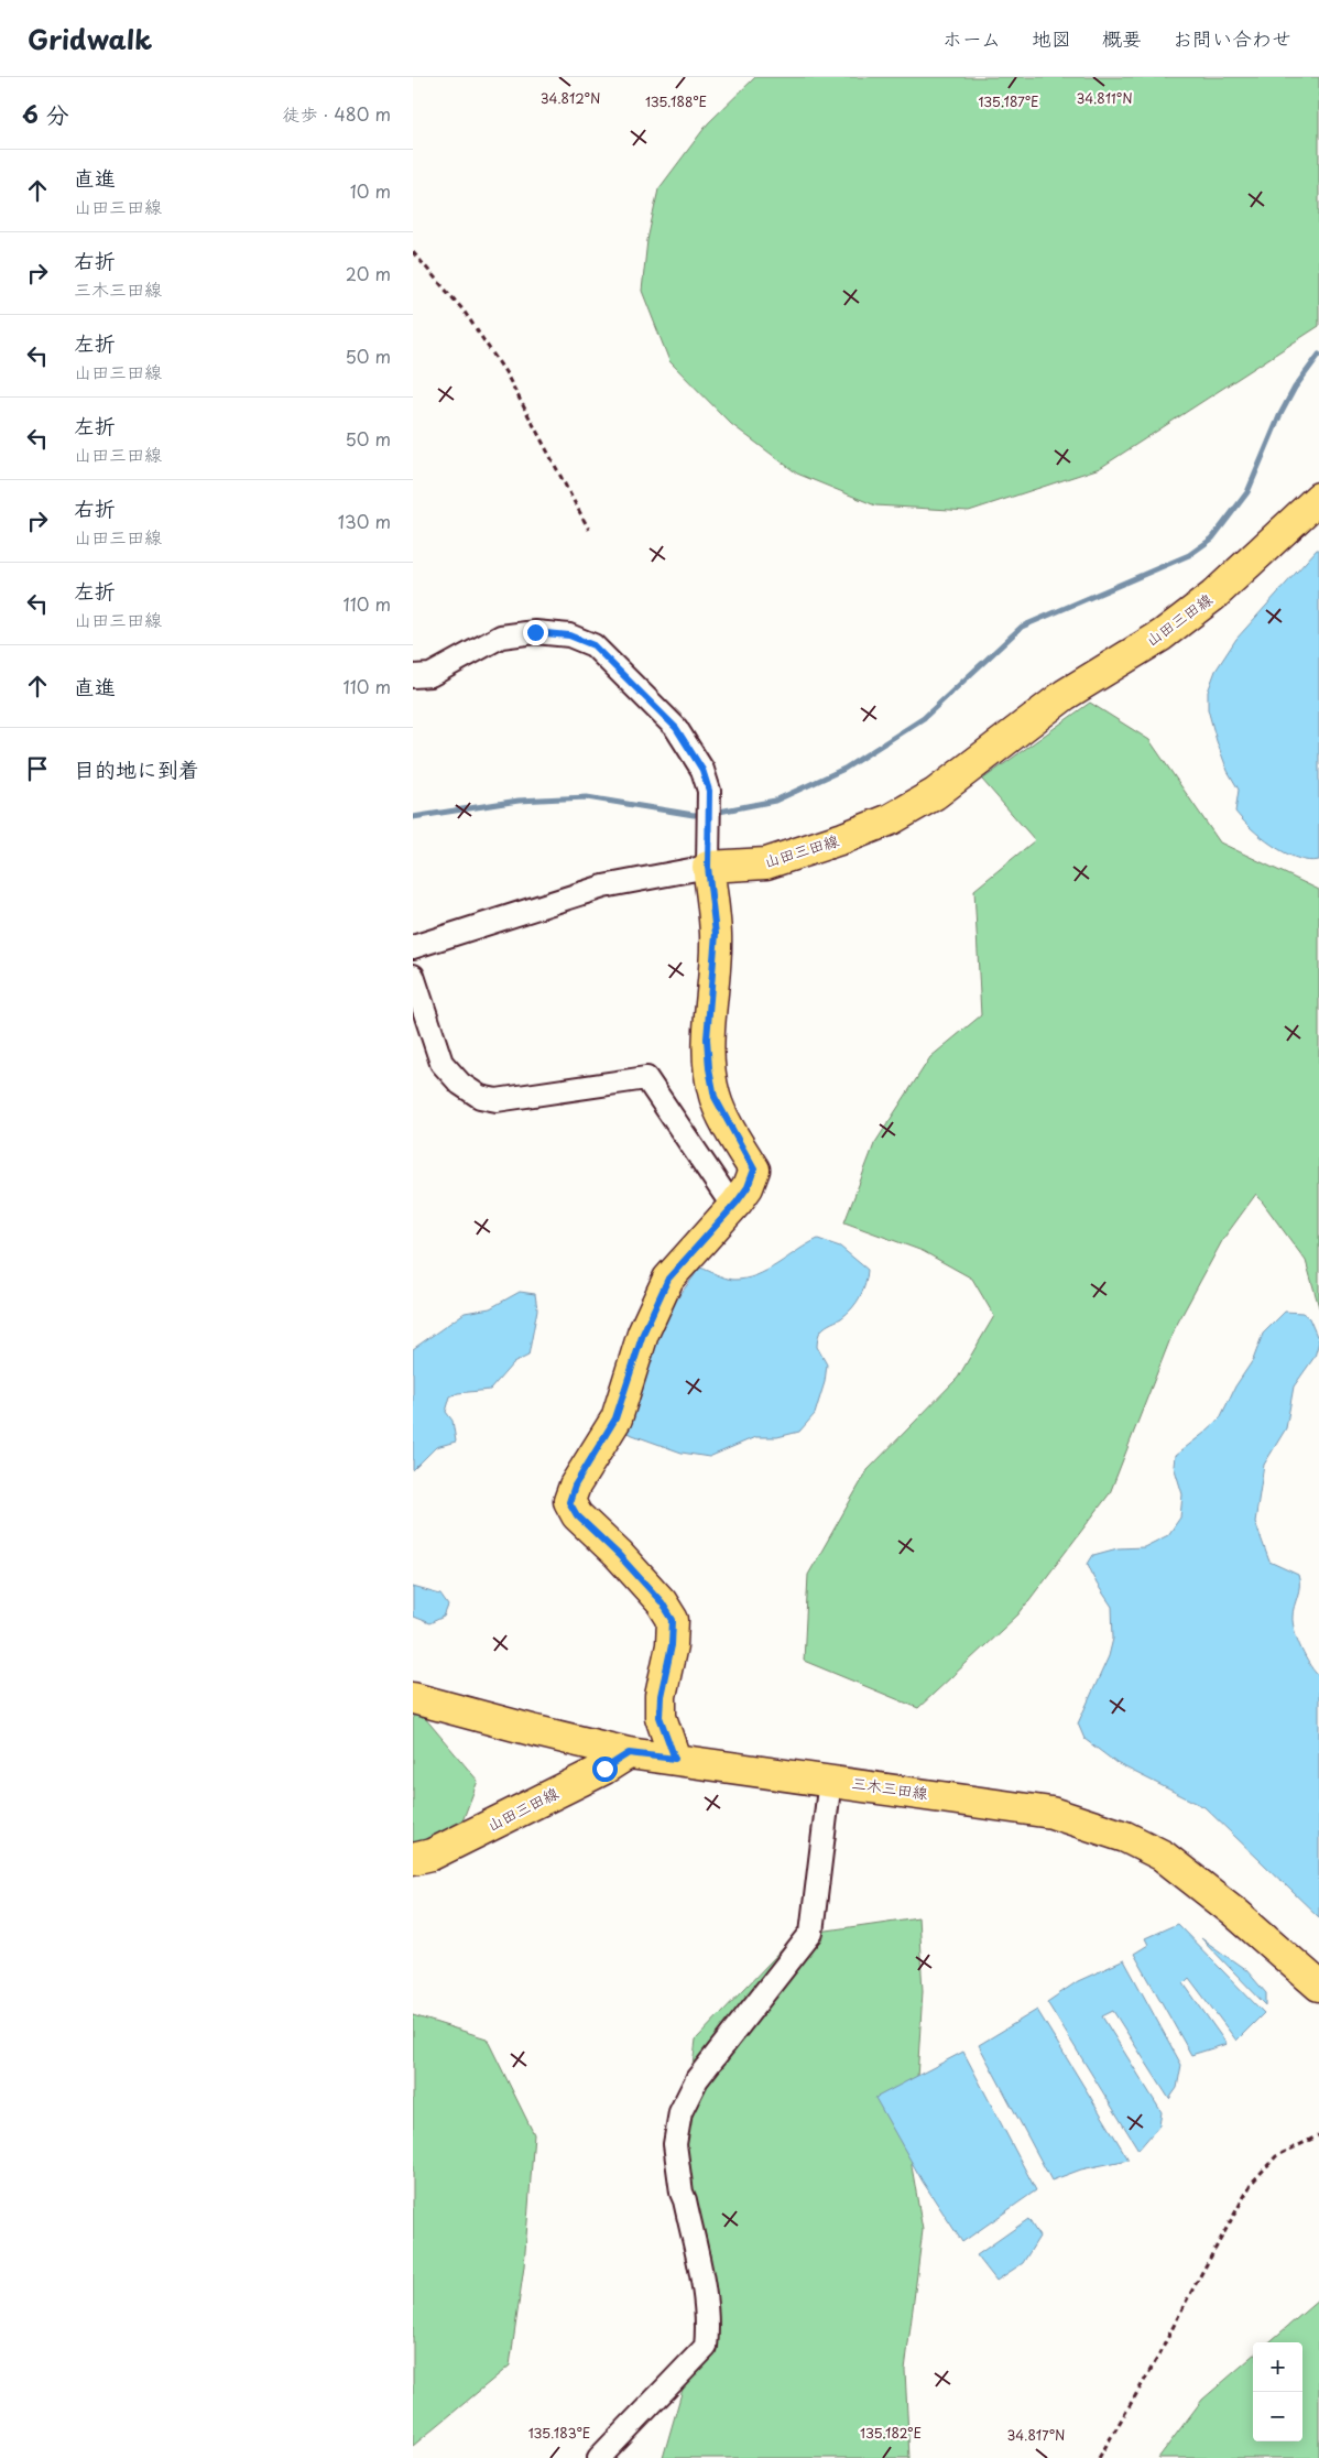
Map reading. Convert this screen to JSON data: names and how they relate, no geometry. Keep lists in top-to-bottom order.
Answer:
{
  "streets": {
    "main road": ["山田三田線", "三木三田線"]
  },
  "crossings": [
    ["山田三田線", "三木三田線"]
  ],
  "page": {
    "header": "Gridwalk",
    "nav": [
      "ホーム",
      "地図",
      "概要",
      "お問い合わせ"
    ],
    "heading": ["6 分", "徒歩 · 480 m"],
    "list": [
      ["直進", "山田三田線", "10 m"],
      ["右折", "三木三田線", "20 m"],
      ["左折", "山田三田線", "50 m"],
      ["左折", "山田三田線", "50 m"],
      ["右折", "山田三田線", "130 m"],
      ["左折", "山田三田線", "110 m"],
      ["直進", "110 m"],
      "目的地に到着"
    ],
    "map_buttons": ["+", "−"]
  },
  "coordinates": [
    "34.812°N",
    "34.811°N",
    "135.188°E",
    "135.187°E",
    "135.183°E",
    "135.182°E",
    "34.817°N"
  ]
}
